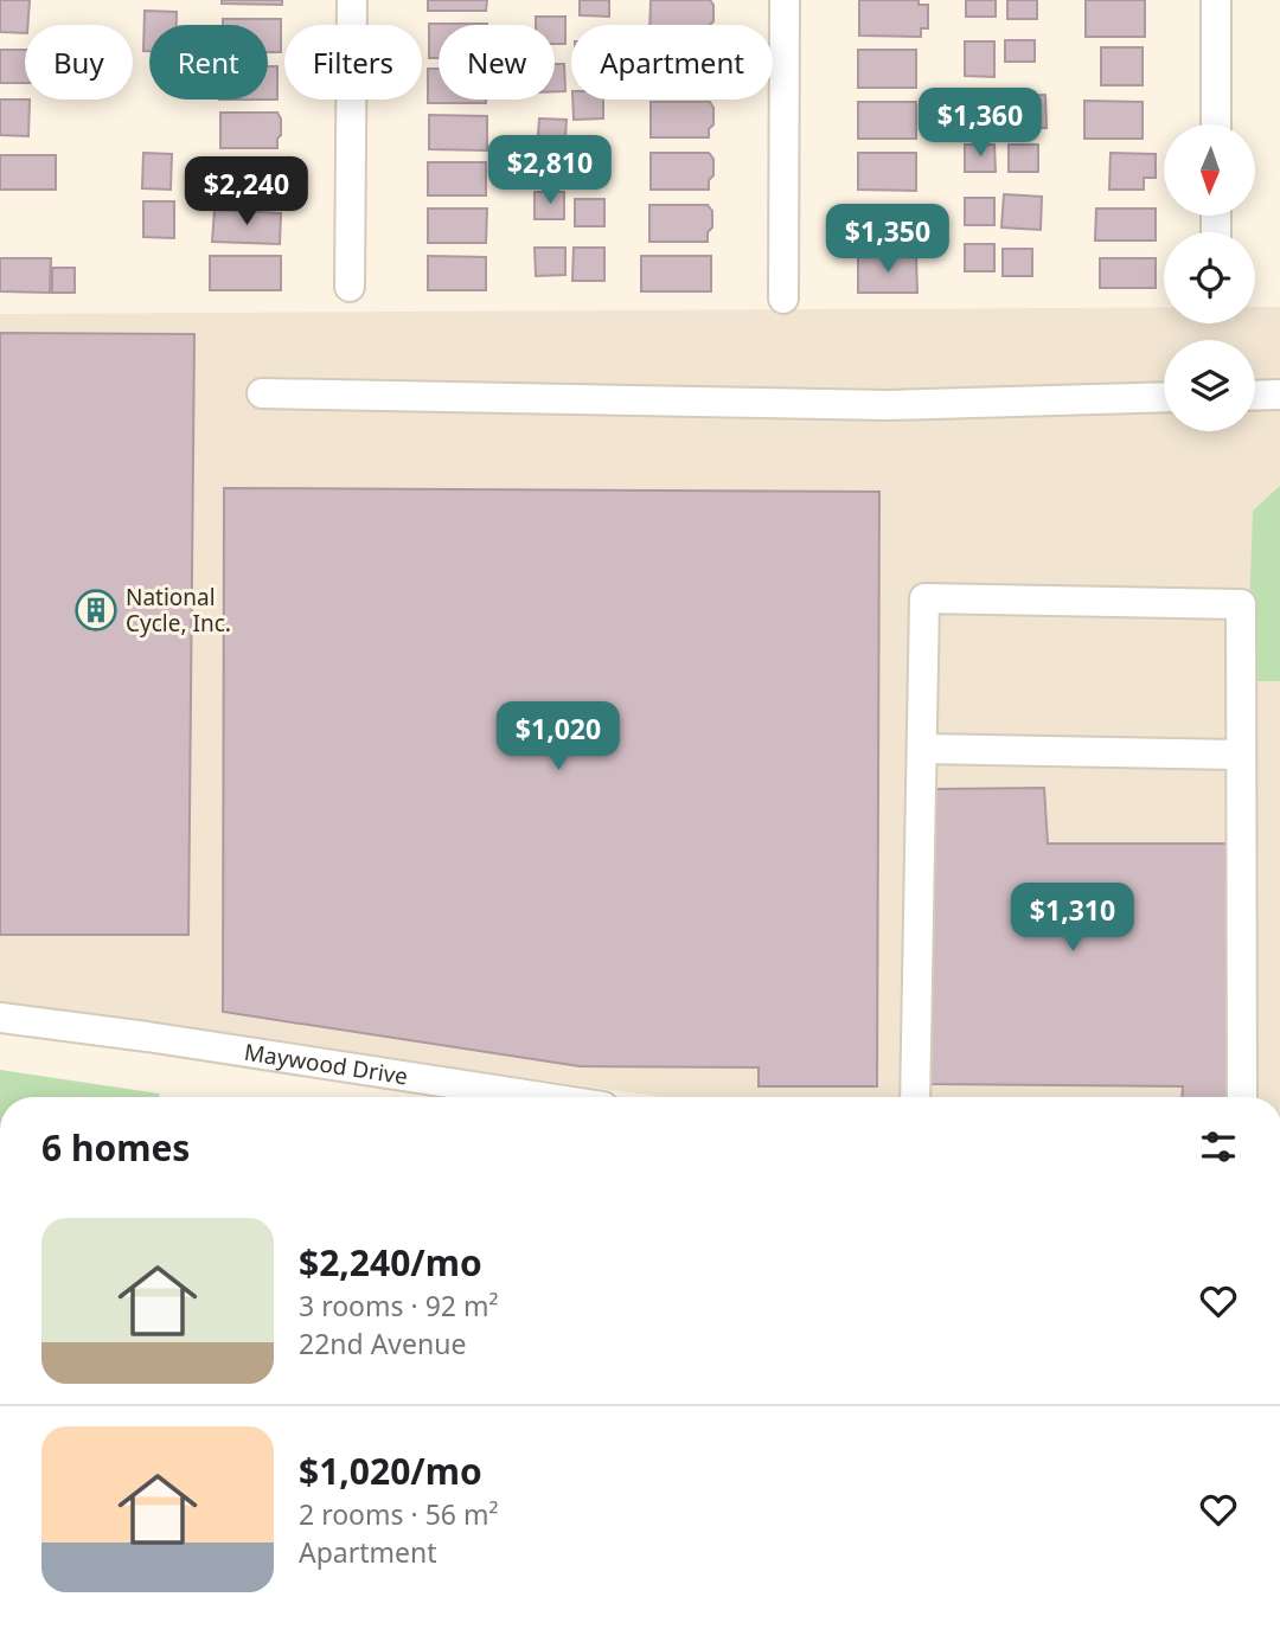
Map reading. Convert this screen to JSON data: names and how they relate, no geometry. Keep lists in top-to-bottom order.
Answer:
{
  "streets": {
    "street": ["Maywood Drive"]
  },
  "places": {
    "building": ["National Cycle, Inc."]
  },
  "north": "bottom",
  "page": {
    "chip": [
      "Buy",
      "Rent",
      "Filters",
      "New",
      "Apartment"
    ],
    "price": [
      "$1,360",
      "$2,810",
      "$2,240",
      "$1,350",
      "$1,020",
      "$1,310"
    ],
    "heading": "6 homes",
    "list": [
      {
        "name": "$2,240/mo",
        "note": "3 rooms · 92 m² · 22nd Avenue"
      },
      {
        "name": "$1,020/mo",
        "note": "2 rooms · 56 m² · Apartment"
      }
    ]
  }
}
